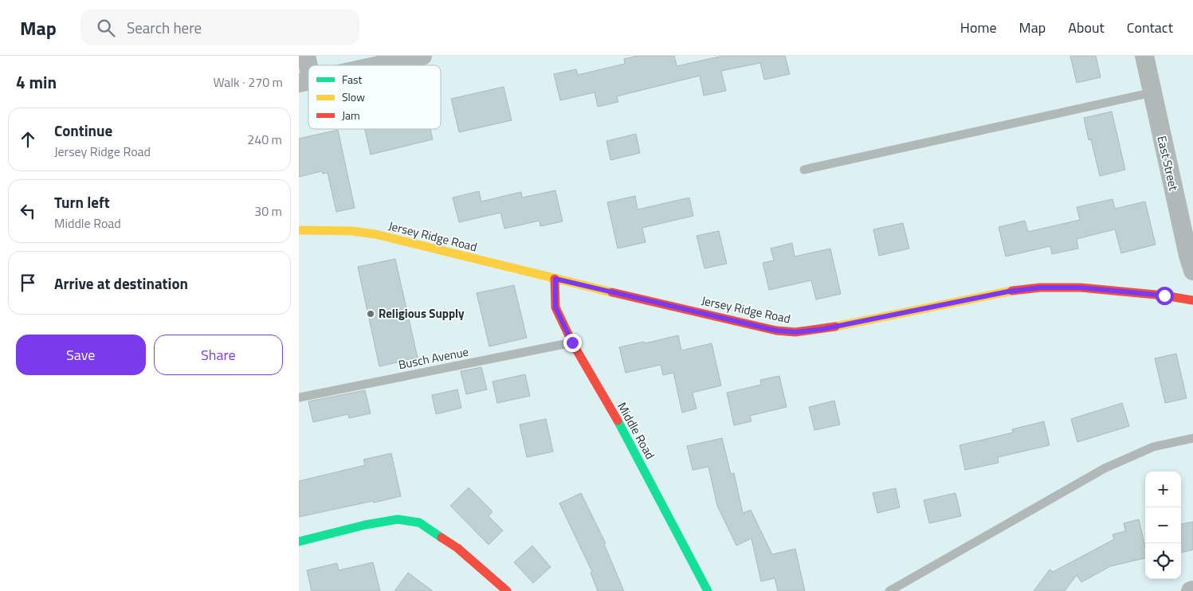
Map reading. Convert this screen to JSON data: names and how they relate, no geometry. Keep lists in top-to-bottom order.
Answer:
{
  "streets": {
    "street": ["East Street", "Jersey Ridge Road", "Middle Road"],
    "lane": ["Busch Avenue"]
  },
  "crossings": [
    ["Jersey Ridge Road", "Middle Road"],
    ["Busch Avenue", "Middle Road"]
  ],
  "places": ["Religious Supply"],
  "legend": ["Fast", "Slow", "Jam"],
  "page": {
    "header": "Map",
    "search": "Search here",
    "nav": [
      "Home",
      "Map",
      "About",
      "Contact"
    ],
    "heading": ["4 min", "Walk · 270 m"],
    "list": [
      ["Continue", "Jersey Ridge Road", "240 m"],
      ["Turn left", "Middle Road", "30 m"],
      "Arrive at destination"
    ],
    "buttons": ["Save", "Share"],
    "map_buttons": ["+", "−"]
  }
}
